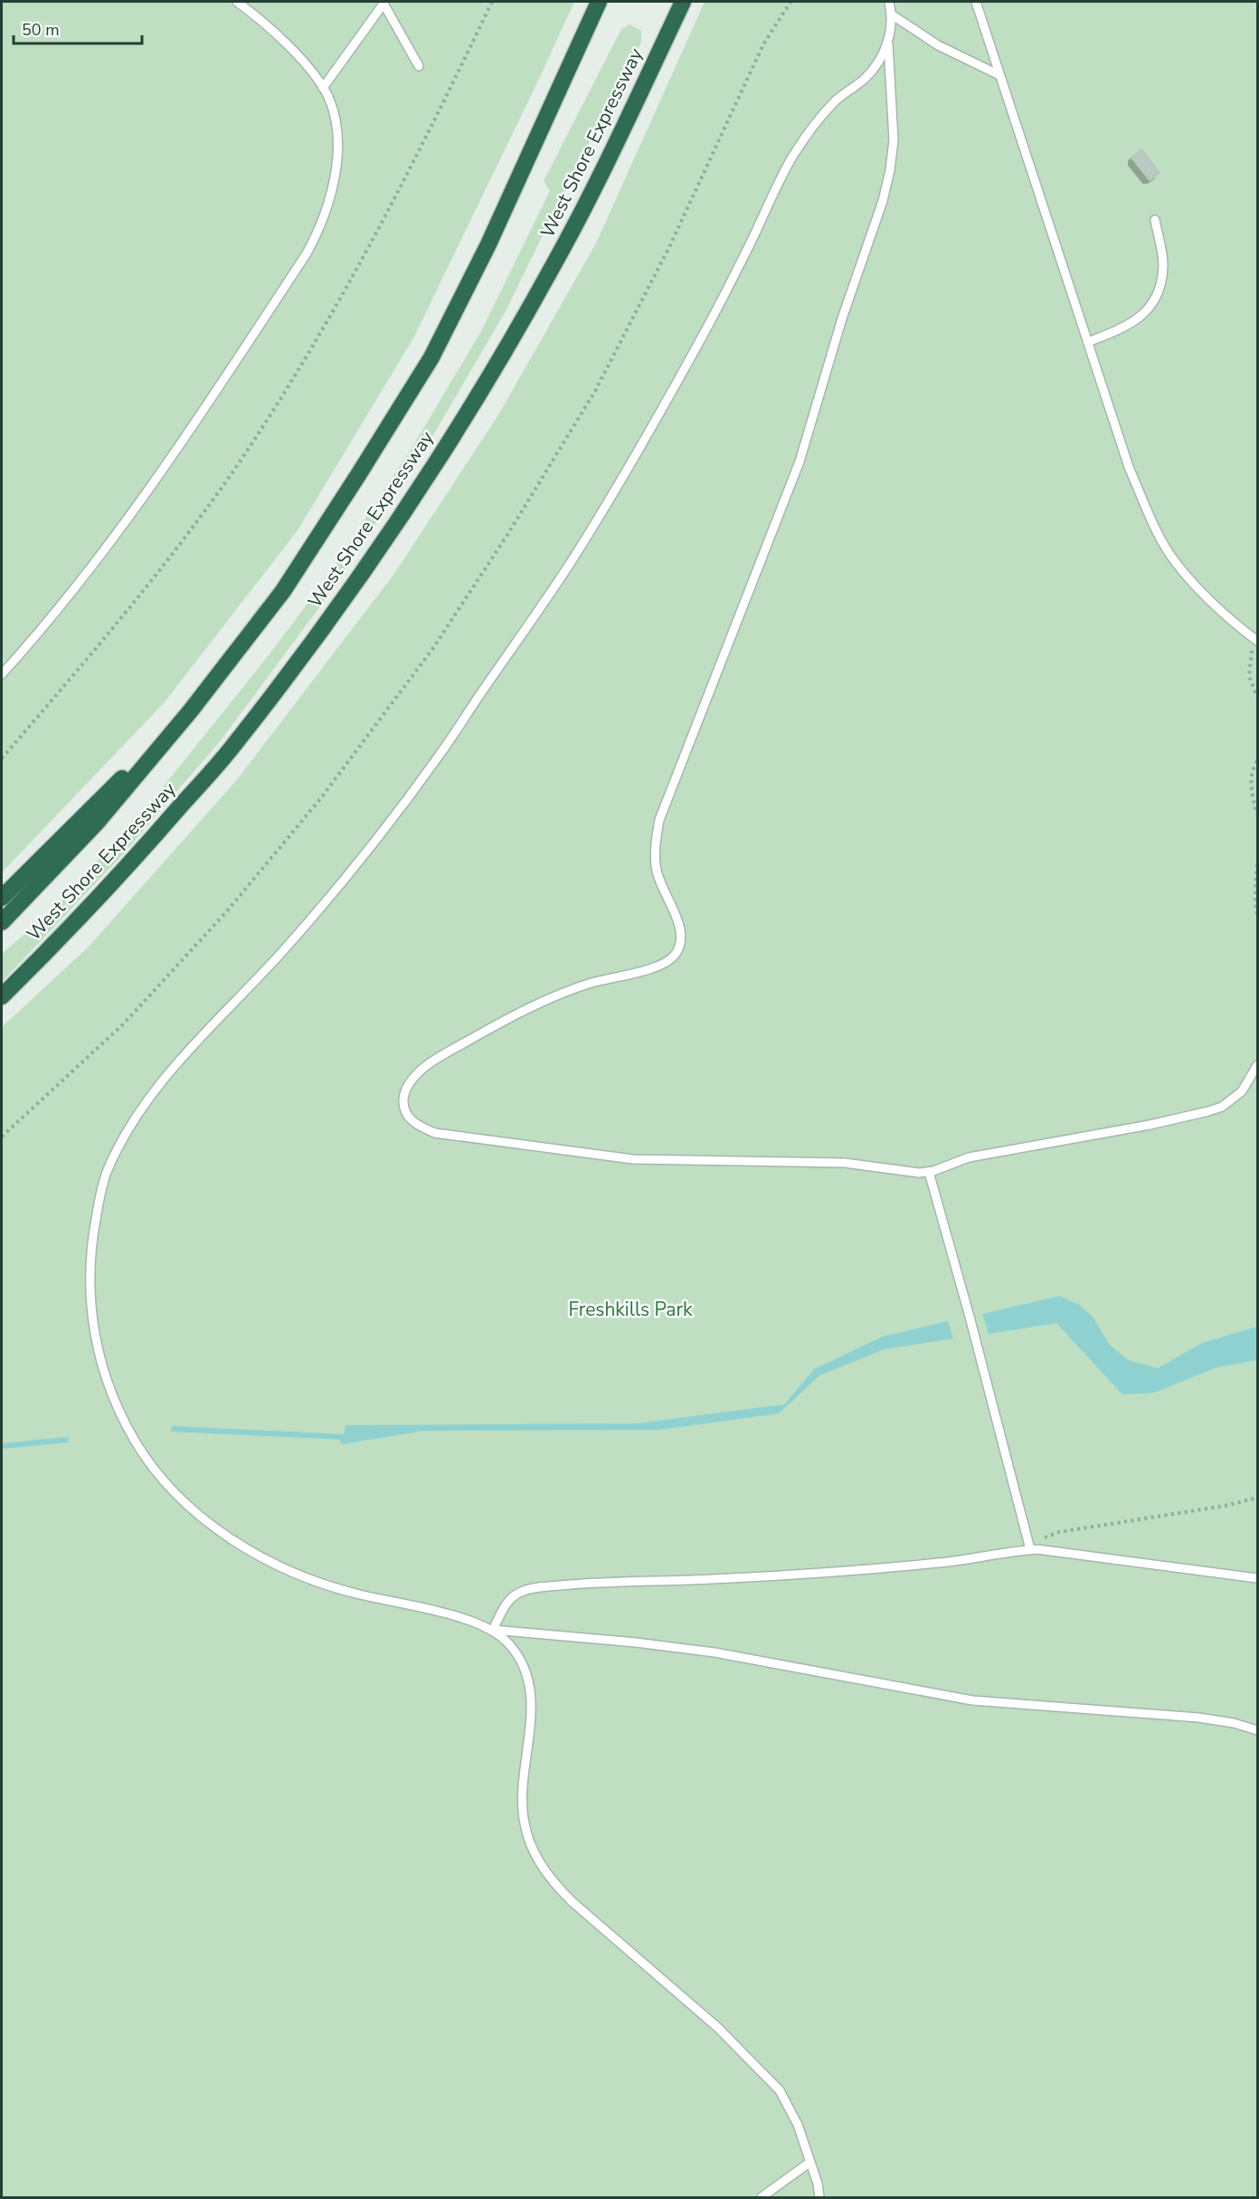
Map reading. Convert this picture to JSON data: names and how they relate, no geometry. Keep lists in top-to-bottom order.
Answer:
{
  "streets": {
    "highway": ["West Shore Expressway"]
  },
  "parks": ["Freshkills Park"],
  "scale_bar": "50 m"
}
